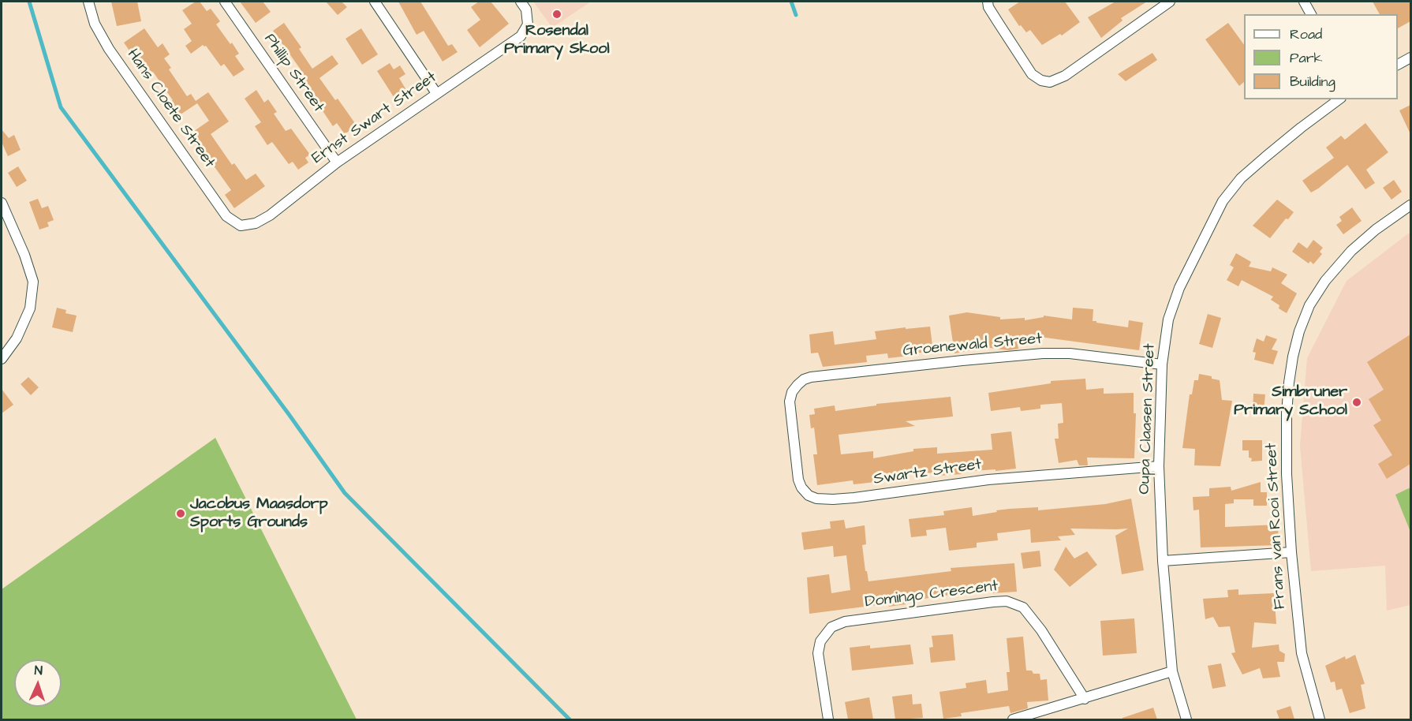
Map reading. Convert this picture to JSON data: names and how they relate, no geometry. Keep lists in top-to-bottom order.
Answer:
{
  "streets": {
    "street": [
      "Phillip Street",
      "Hans Cloete Street",
      "Ernst Swart Street",
      "Groenewald Street",
      "Oupa Claasen Street",
      "Swartz Street",
      "Frans van Rooi Street",
      "Domingo Crescent"
    ]
  },
  "crossings": [
    ["Phillip Street", "Ernst Swart Street"],
    ["Hans Cloete Street", "Ernst Swart Street"],
    ["Groenewald Street", "Oupa Claasen Street"],
    ["Groenewald Street", "Swartz Street"],
    ["Oupa Claasen Street", "Swartz Street"]
  ],
  "places": ["Rosendal Primary Skool", "Simbruner Primary School", "Jacobus Maasdorp Sports Grounds"],
  "legend": ["Road", "Park", "Building"],
  "north": "top"
}
